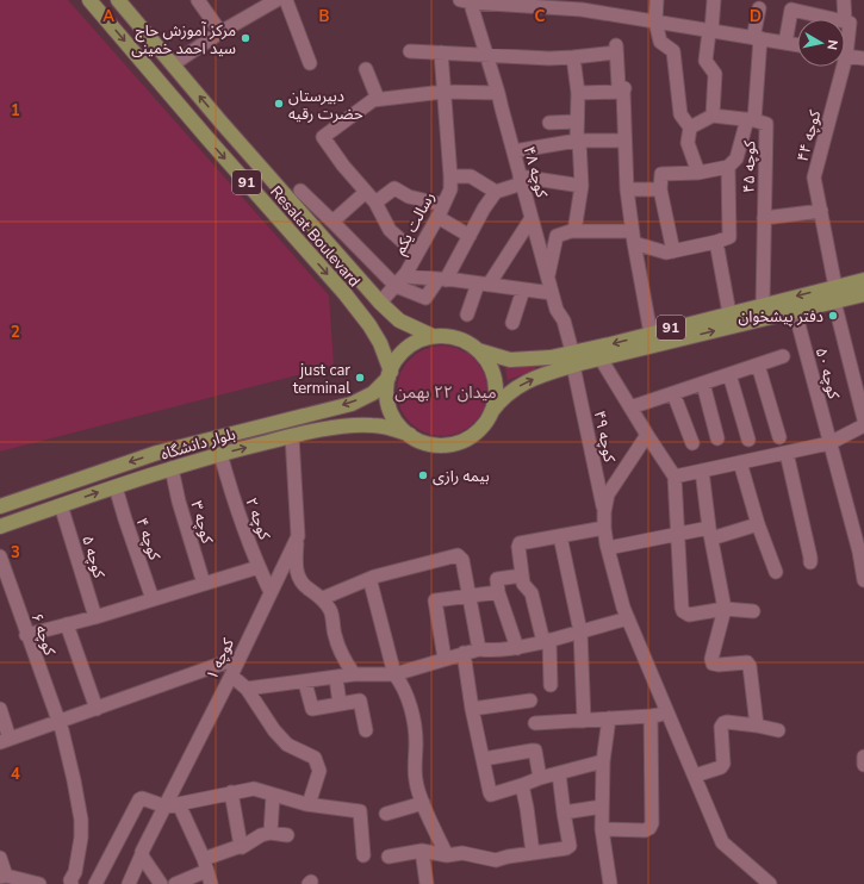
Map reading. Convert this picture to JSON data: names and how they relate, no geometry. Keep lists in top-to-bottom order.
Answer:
{
  "streets": {
    "main road": ["91", "Resalat Boulevard", "بلوار دانشگاه"],
    "street": [
      "کوچه ۴۴",
      "کوچه ۴۵",
      "کوچه ۴۸",
      "رسالت یکم",
      "کوچه ۵۰",
      "کوچه ۴۹",
      "کوچه ۲",
      "کوچه ۳",
      "کوچه ۴",
      "کوچه ۵",
      "کوچه ۶",
      "کوچه ۱"
    ]
  },
  "crossings": [
    ["کوچه ۴۴", "91"],
    ["کوچه ۴۵", "91"],
    ["کوچه ۴۸", "91"],
    ["کوچه ۴۸", "کوچه ۴۹"],
    ["91", "Resalat Boulevard"],
    ["91", "کوچه ۵۰"],
    ["91", "کوچه ۴۹"],
    ["91", "بلوار دانشگاه"],
    ["رسالت یکم", "Resalat Boulevard"],
    ["Resalat Boulevard", "بلوار دانشگاه"],
    ["بلوار دانشگاه", "کوچه ۲"],
    ["بلوار دانشگاه", "کوچه ۳"],
    ["بلوار دانشگاه", "کوچه ۴"],
    ["بلوار دانشگاه", "کوچه ۵"],
    ["بلوار دانشگاه", "کوچه ۱"],
    ["کوچه ۲", "کوچه ۱"]
  ],
  "districts": ["میدان ۲۲ بهمن"],
  "places": [
    "مرکز آموزش حاج سید احمد خمینی",
    "دبیرستان حضرت رقیه",
    "دفتر پیشخوان",
    "just car terminal",
    "بیمه رازی"
  ],
  "north": "right",
  "grid": {
    "columns": [
      "A",
      "B",
      "C",
      "D"
    ],
    "rows": [
      "1",
      "2",
      "3",
      "4"
    ]
  }
}
